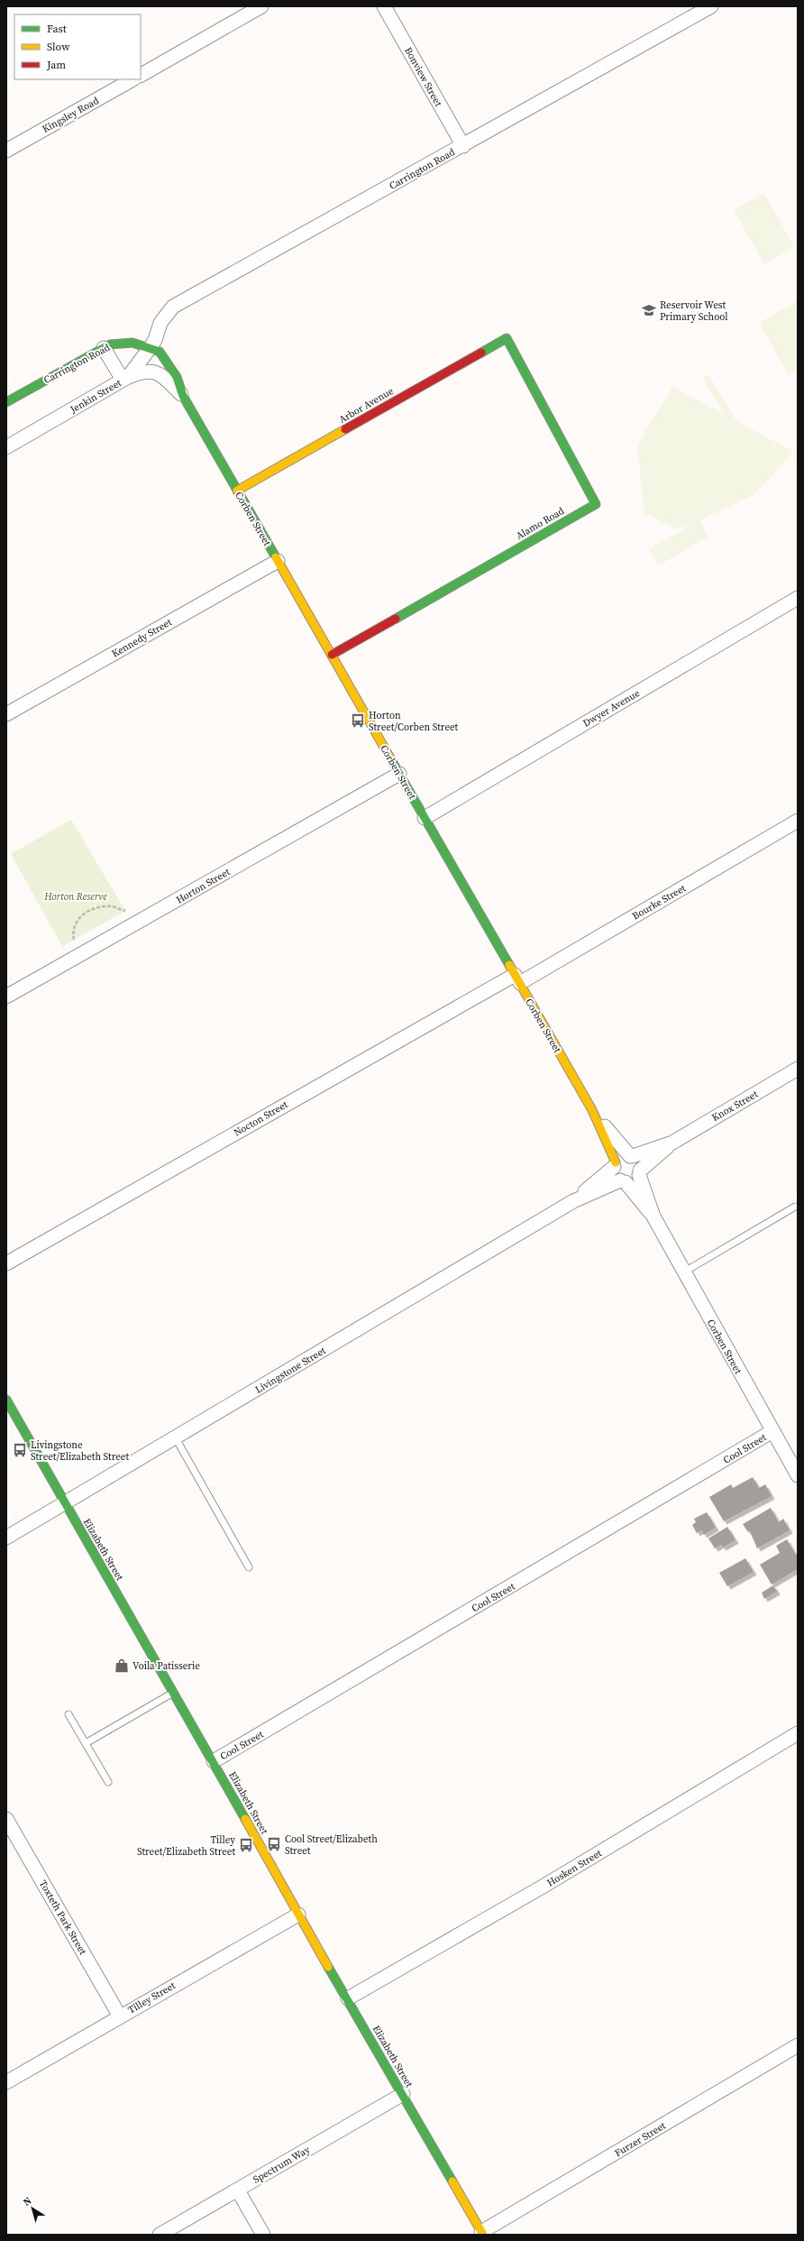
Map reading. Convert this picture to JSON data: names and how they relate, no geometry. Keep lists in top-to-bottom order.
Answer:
{
  "streets": {
    "street": [
      "Bonview Street",
      "Kingsley Road",
      "Carrington Road",
      "Jenkin Street",
      "Arbor Avenue",
      "Corben Street",
      "Alamo Road",
      "Kennedy Street",
      "Dwyer Avenue",
      "Horton Street",
      "Bourke Street",
      "Knox Street",
      "Nocton Street",
      "Livingstone Street",
      "Cool Street",
      "Elizabeth Street",
      "Hosken Street",
      "Toxteth Park Street",
      "Tilley Street",
      "Furzer Street",
      "Spectrum Way"
    ]
  },
  "crossings": [
    ["Bonview Street", "Carrington Road"],
    ["Carrington Road", "Jenkin Street"],
    ["Carrington Road", "Corben Street"],
    ["Jenkin Street", "Corben Street"],
    ["Arbor Avenue", "Corben Street"],
    ["Arbor Avenue", "Alamo Road"],
    ["Corben Street", "Alamo Road"],
    ["Corben Street", "Kennedy Street"],
    ["Corben Street", "Dwyer Avenue"],
    ["Corben Street", "Horton Street"],
    ["Corben Street", "Bourke Street"],
    ["Corben Street", "Knox Street"],
    ["Corben Street", "Nocton Street"],
    ["Corben Street", "Livingstone Street"],
    ["Corben Street", "Cool Street"],
    ["Bourke Street", "Nocton Street"],
    ["Knox Street", "Livingstone Street"],
    ["Livingstone Street", "Elizabeth Street"],
    ["Cool Street", "Elizabeth Street"],
    ["Elizabeth Street", "Hosken Street"],
    ["Elizabeth Street", "Tilley Street"],
    ["Elizabeth Street", "Furzer Street"],
    ["Elizabeth Street", "Spectrum Way"],
    ["Toxteth Park Street", "Tilley Street"]
  ],
  "parks": ["Horton Reserve"],
  "places": {
    "school or university": ["Reservoir West Primary School"],
    "bus stop": [
      "Horton Street/Corben Street",
      "Livingstone Street/Elizabeth Street",
      "Cool Street/Elizabeth Street",
      "Tilley Street/Elizabeth Street"
    ],
    "shop": ["Voila Patisserie"]
  },
  "legend": ["Fast", "Slow", "Jam"],
  "north": "top left"
}
